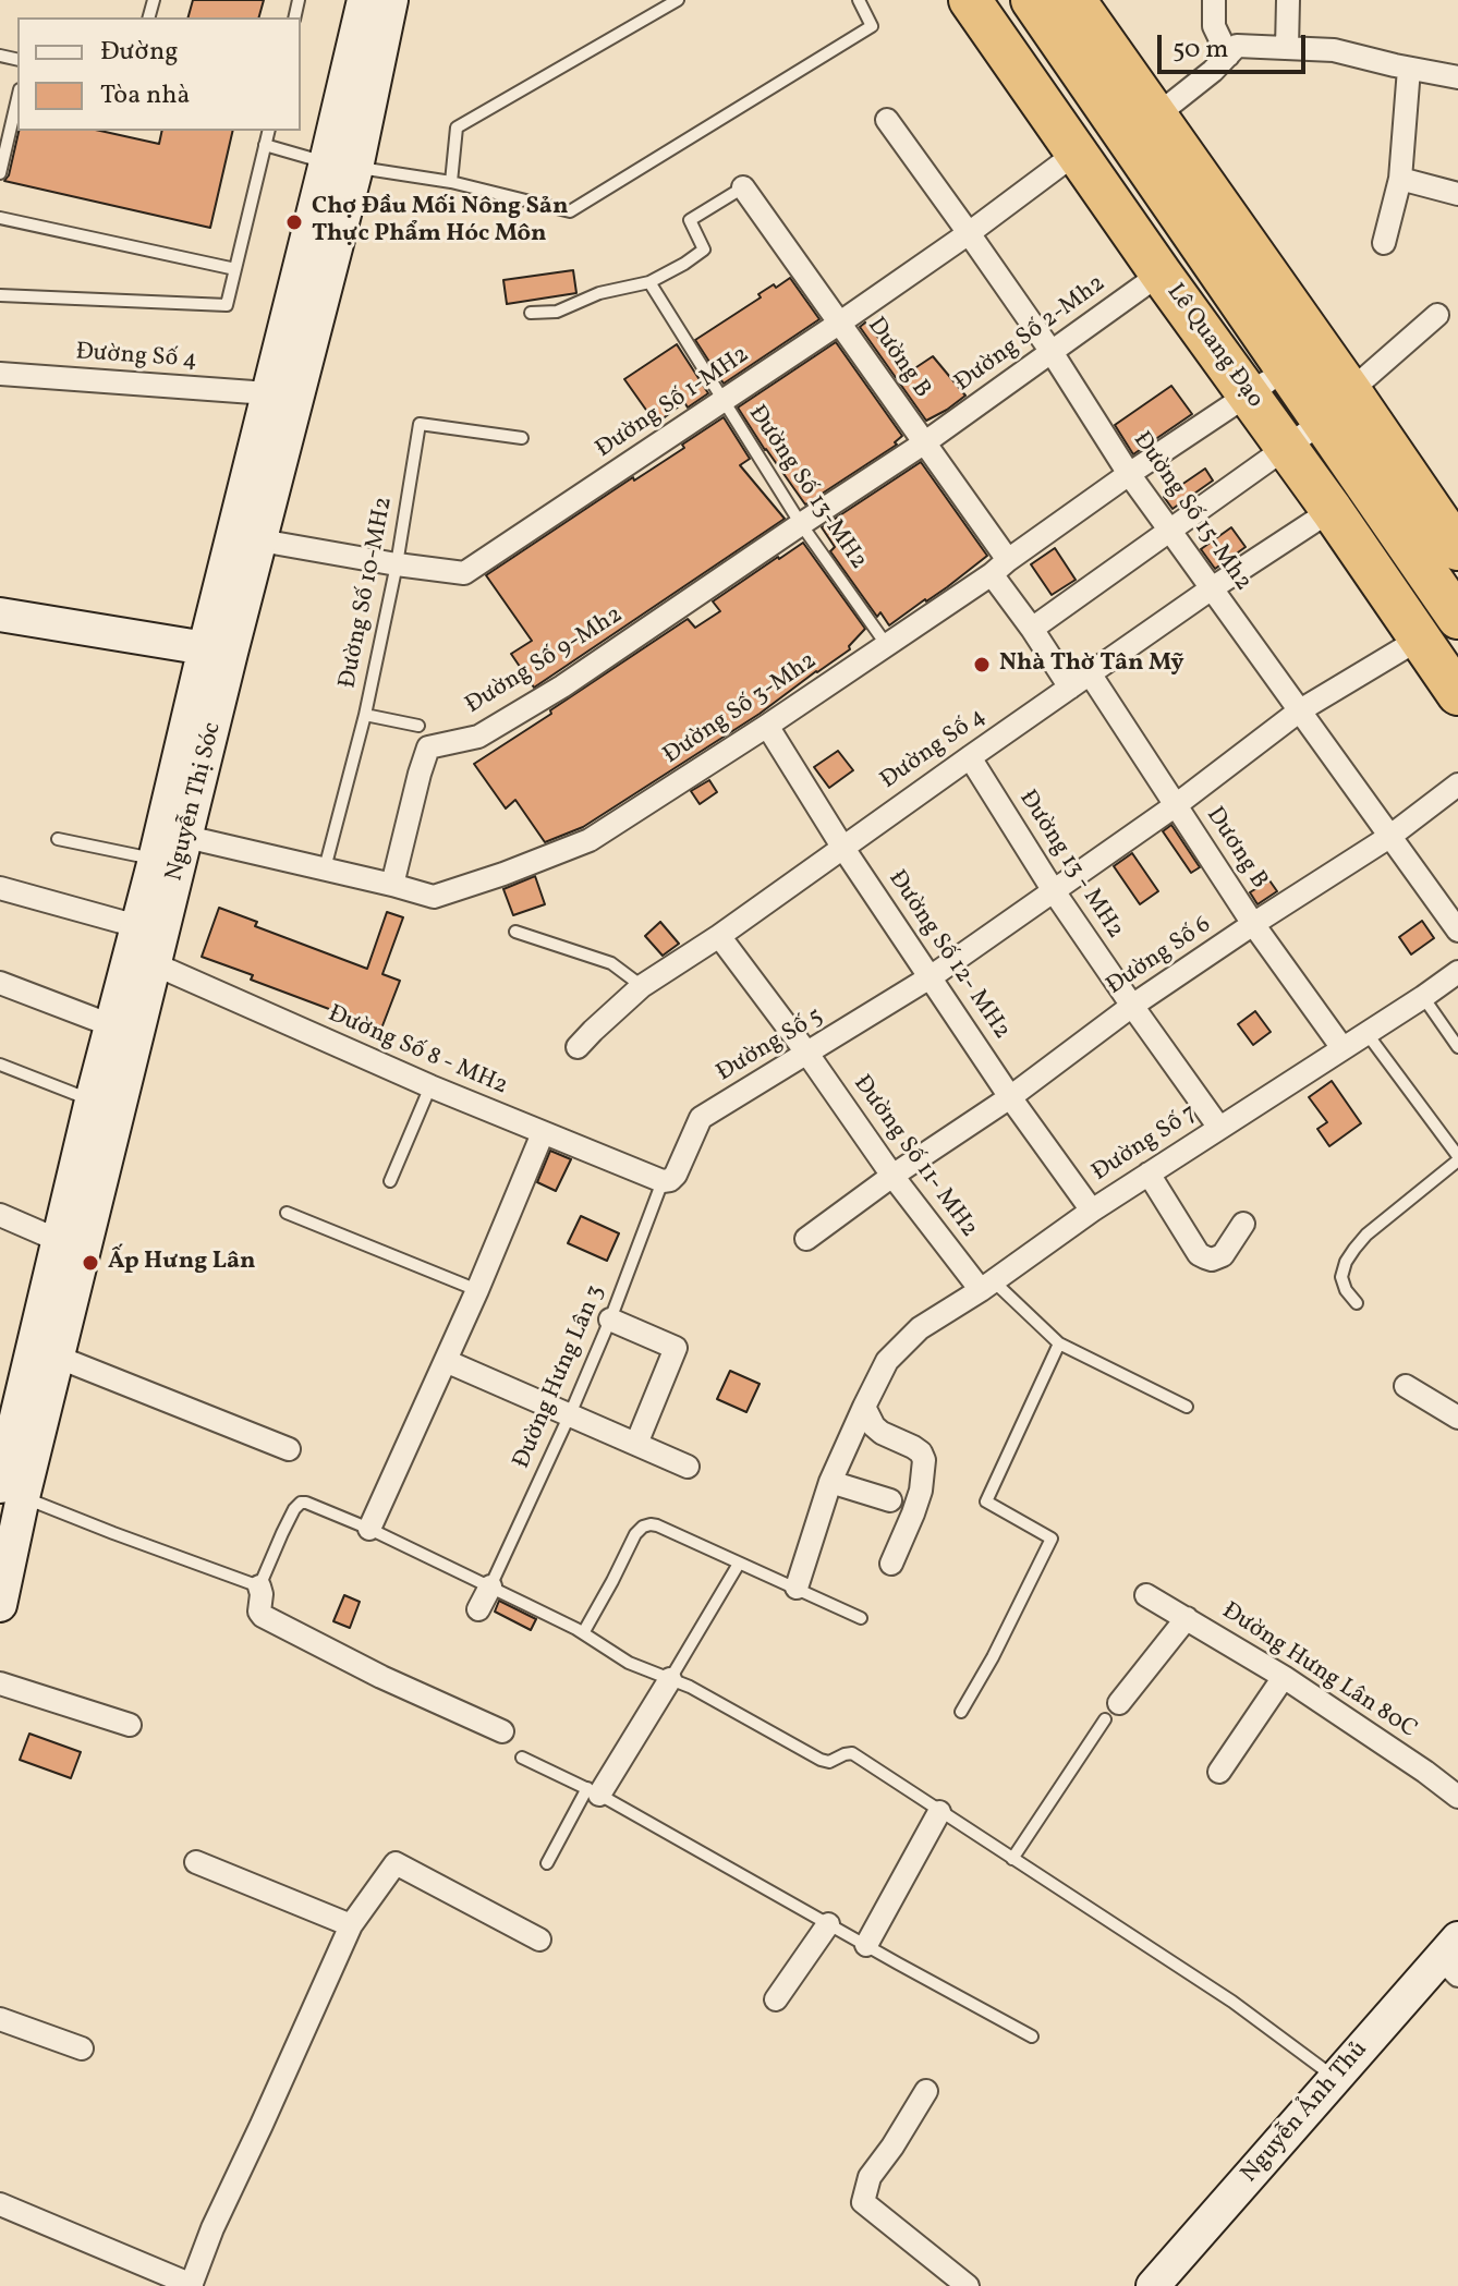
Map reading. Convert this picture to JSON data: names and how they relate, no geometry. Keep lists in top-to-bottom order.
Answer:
{
  "streets": {
    "highway": ["Lê Quang Đạo"],
    "main road": ["Nguyễn Thị Sóc", "Nguyễn Ảnh Thủ"],
    "street": [
      "Đường Số 2-Mh2",
      "Đường Số 4",
      "Dường B",
      "Đường Số 1-MH2",
      "Đường Số 15-Mh2",
      "Đường Số 9-Mh2",
      "Đường Số 3-Mh2",
      "Dương B",
      "Đường 13 - MH2",
      "Đường Số 12- MH2",
      "Đường Số 6",
      "Đường Số 5",
      "Đường Số 8 - MH2",
      "Đường Số 7",
      "Đường Số 11- MH2",
      "Đường Hưng Lân 80C"
    ],
    "lane": ["Đường Số 13-MH2", "Đường Số 10-MH2", "Đường Hưng Lân 3"]
  },
  "crossings": [
    ["Đường Số 2-Mh2", "Lê Quang Đạo"],
    ["Đường Số 2-Mh2", "Dường B"],
    ["Đường Số 2-Mh2", "Đường Số 13-MH2"],
    ["Đường Số 2-Mh2", "Đường Số 15-Mh2"],
    ["Đường Số 2-Mh2", "Đường Số 9-Mh2"],
    ["Lê Quang Đạo", "Đường Số 4"],
    ["Lê Quang Đạo", "Đường Số 1-MH2"],
    ["Lê Quang Đạo", "Đường Số 3-Mh2"],
    ["Đường Số 4", "Dường B"],
    ["Đường Số 4", "Đường Số 15-Mh2"],
    ["Đường Số 4", "Nguyễn Thị Sóc"],
    ["Đường Số 4", "Dương B"],
    ["Đường Số 4", "Đường 13 - MH2"],
    ["Đường Số 4", "Đường Số 12- MH2"],
    ["Dường B", "Đường Số 1-MH2"],
    ["Dường B", "Đường Số 3-Mh2"],
    ["Đường Số 1-MH2", "Đường Số 13-MH2"],
    ["Đường Số 1-MH2", "Đường Số 15-Mh2"],
    ["Đường Số 1-MH2", "Đường Số 10-MH2"],
    ["Đường Số 1-MH2", "Nguyễn Thị Sóc"],
    ["Đường Số 13-MH2", "Đường Số 9-Mh2"],
    ["Đường Số 13-MH2", "Đường Số 3-Mh2"],
    ["Đường Số 15-Mh2", "Đường Số 3-Mh2"],
    ["Đường Số 15-Mh2", "Đường Số 6"],
    ["Đường Số 10-MH2", "Đường Số 3-Mh2"],
    ["Đường Số 9-Mh2", "Đường Số 3-Mh2"],
    ["Đường Số 3-Mh2", "Nguyễn Thị Sóc"],
    ["Đường Số 3-Mh2", "Đường Số 12- MH2"],
    ["Nguyễn Thị Sóc", "Đường Số 8 - MH2"],
    ["Dương B", "Đường Số 6"],
    ["Dương B", "Đường Số 5"],
    ["Dương B", "Đường Số 7"],
    ["Đường 13 - MH2", "Đường Số 6"],
    ["Đường 13 - MH2", "Đường Số 5"],
    ["Đường 13 - MH2", "Đường Số 7"],
    ["Đường Số 12- MH2", "Đường Số 6"],
    ["Đường Số 12- MH2", "Đường Số 5"],
    ["Đường Số 12- MH2", "Đường Số 7"],
    ["Đường Số 6", "Đường Số 11- MH2"],
    ["Đường Số 5", "Đường Số 8 - MH2"],
    ["Đường Số 5", "Đường Số 11- MH2"],
    ["Đường Số 5", "Đường Hưng Lân 3"],
    ["Đường Số 8 - MH2", "Đường Hưng Lân 3"],
    ["Đường Số 7", "Đường Số 11- MH2"]
  ],
  "places": ["Chợ Đầu Mối Nông Sản Thực Phẩm Hóc Môn", "Nhà Thờ Tân Mỹ", "Ấp Hưng Lân"],
  "legend": ["Đường", "Tòa nhà"],
  "scale_bar": "50 m"
}
